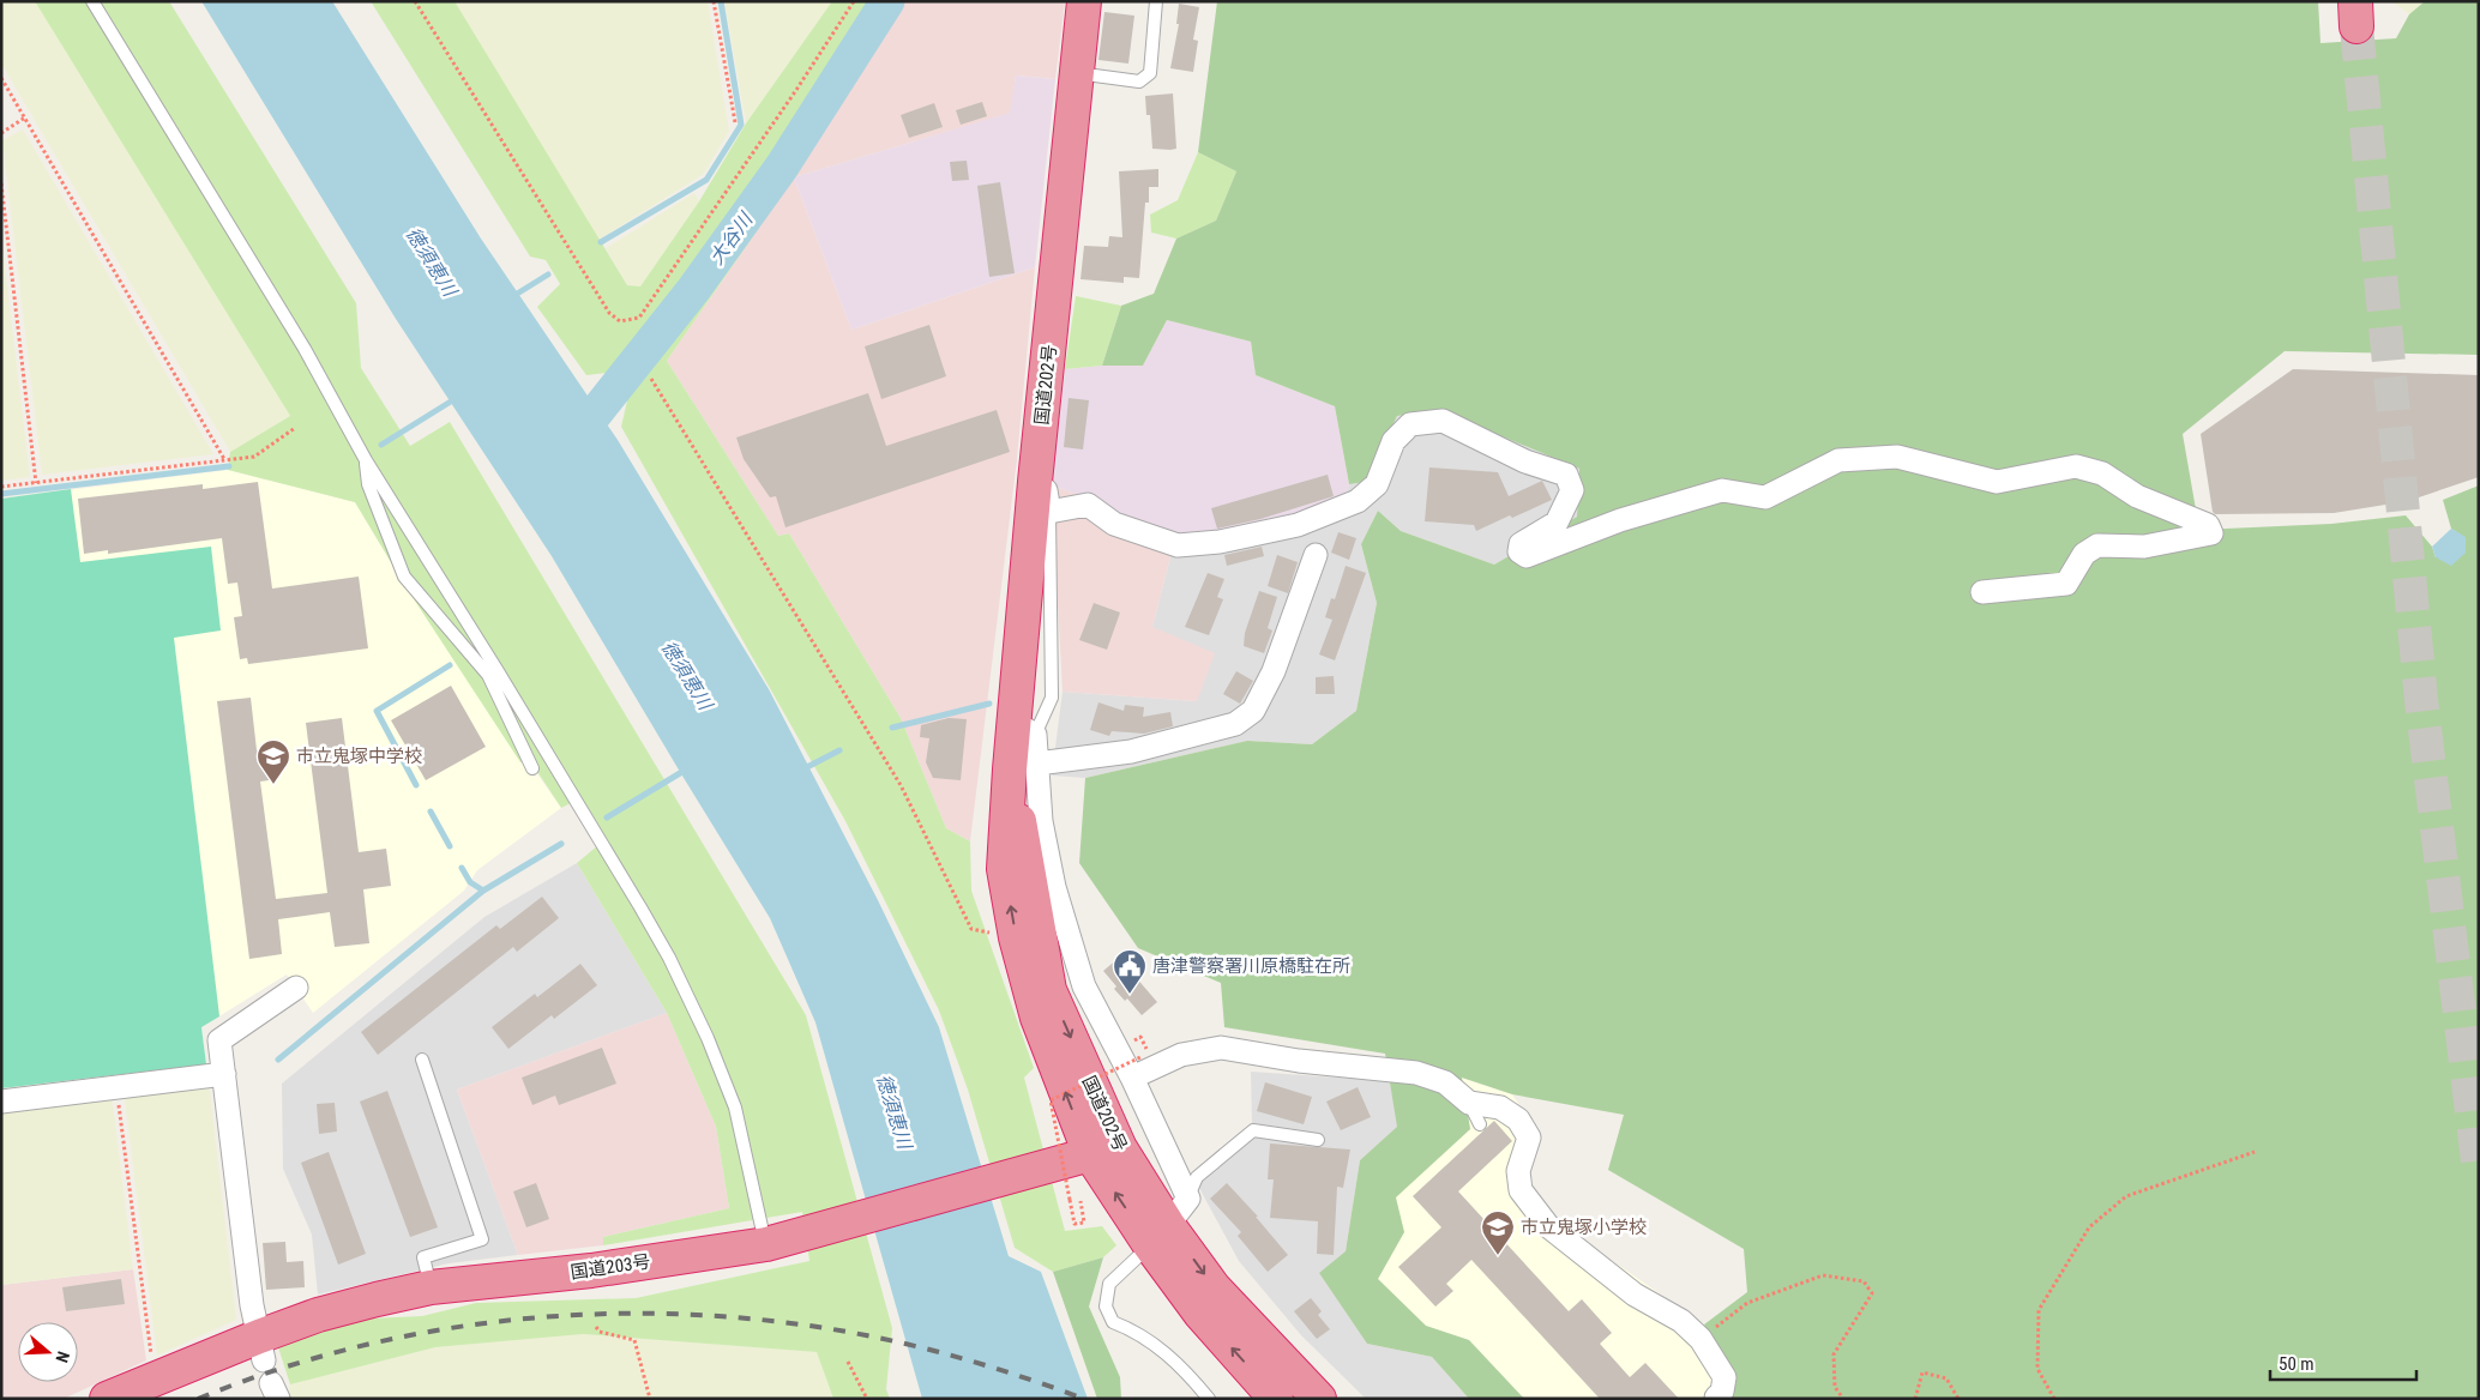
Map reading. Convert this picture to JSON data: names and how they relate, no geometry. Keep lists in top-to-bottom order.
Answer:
{
  "streets": {
    "highway": ["国道202号", "国道203号"]
  },
  "crossings": [
    ["国道202号", "国道203号"]
  ],
  "water": ["大谷川", "徳須恵川"],
  "places": {
    "school or university": ["市立鬼塚中学校", "市立鬼塚小学校"],
    "public building": ["唐津警察署川原橋駐在所"]
  },
  "scale_bar": "50 m",
  "north": "right"
}
